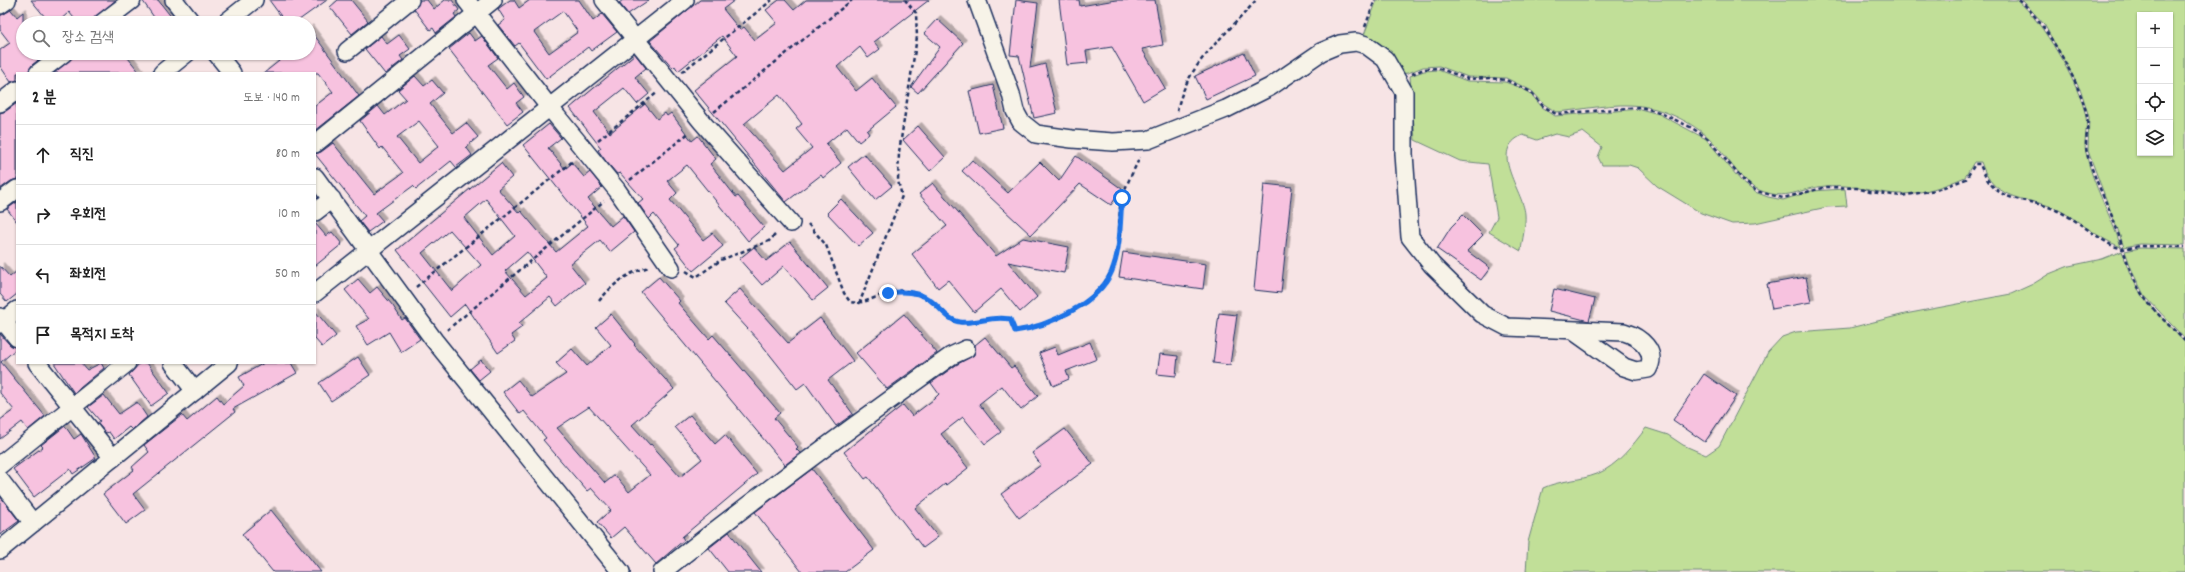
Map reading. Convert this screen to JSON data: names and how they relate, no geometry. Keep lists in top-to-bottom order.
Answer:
{
  "page": {
    "map_buttons": ["+", "−"],
    "search": "장소 검색",
    "heading": ["2 분", "도보 · 140 m"],
    "list": [
      ["직진", "80 m"],
      ["우회전", "10 m"],
      ["좌회전", "50 m"],
      "목적지 도착"
    ]
  }
}
